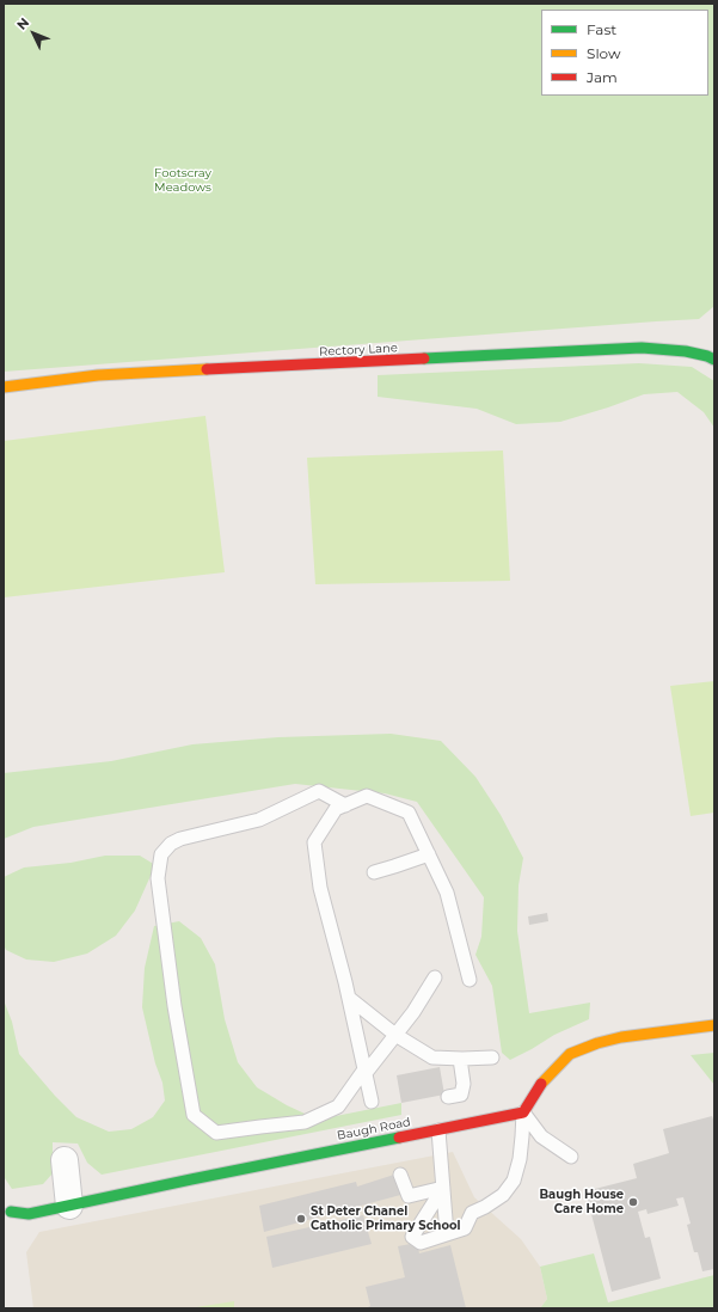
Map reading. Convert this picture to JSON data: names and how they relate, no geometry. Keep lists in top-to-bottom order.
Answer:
{
  "streets": {
    "street": ["Rectory Lane", "Baugh Road"]
  },
  "parks": ["Footscray Meadows"],
  "places": ["Baugh House Care Home", "St Peter Chanel Catholic Primary School"],
  "legend": ["Fast", "Slow", "Jam"],
  "north": "top left"
}
